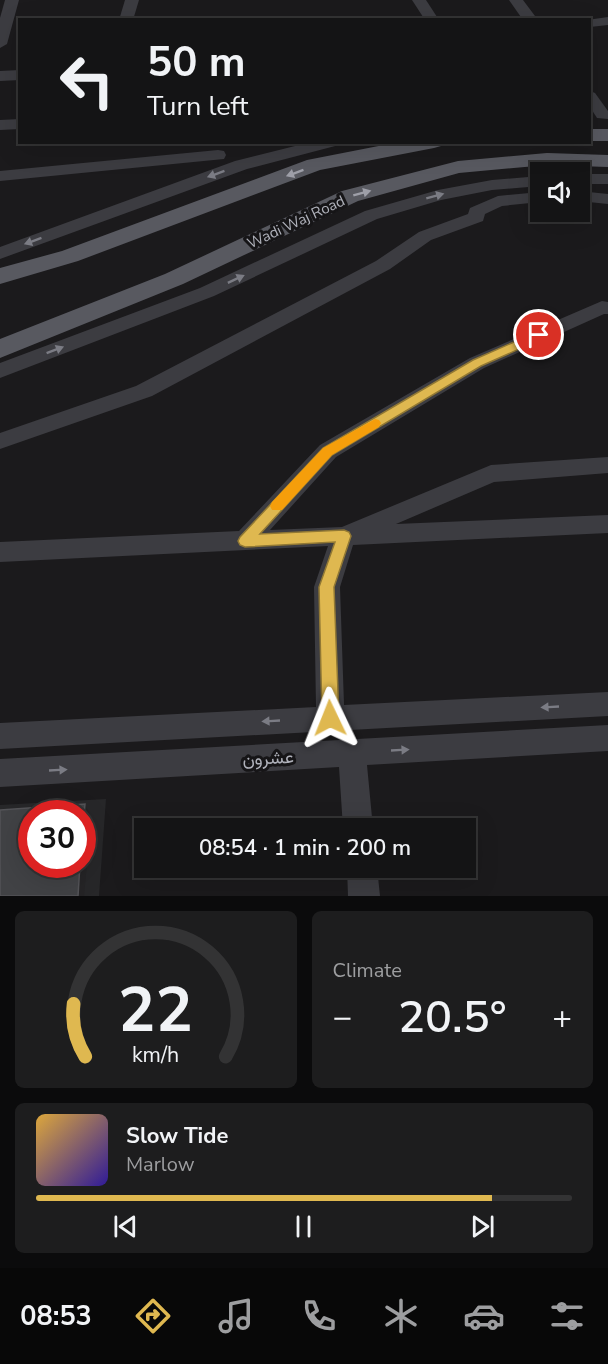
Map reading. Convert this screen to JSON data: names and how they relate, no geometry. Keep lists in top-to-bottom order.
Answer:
{
  "streets": {
    "main road": ["Wadi Waj Road"],
    "street": ["عشرون"]
  },
  "page": {
    "turn": ["50 m", "Turn left"],
    "limit": "30",
    "trip": "08:54 · 1 min · 200 m",
    "tile": "Climate",
    "heat": ["−", "20.5°", "+"],
    "song": ["Slow Tide", "Marlow"],
    "tabs": "08:53",
    "gauge": ["22", "km/h"]
  }
}
